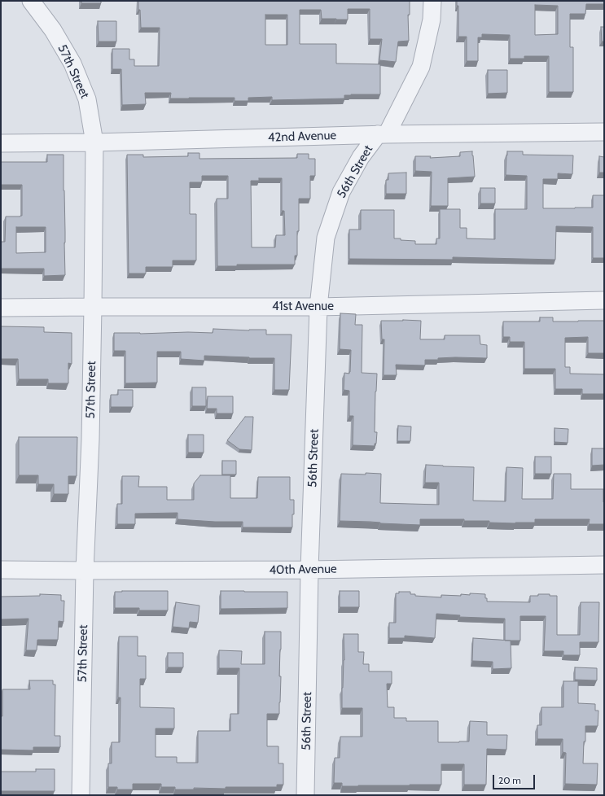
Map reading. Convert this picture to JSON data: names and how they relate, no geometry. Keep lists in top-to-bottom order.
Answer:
{
  "streets": {
    "street": [
      "57th Street",
      "42nd Avenue",
      "56th Street",
      "41st Avenue",
      "40th Avenue"
    ]
  },
  "crossings": [
    ["57th Street", "42nd Avenue"],
    ["57th Street", "41st Avenue"],
    ["57th Street", "40th Avenue"],
    ["42nd Avenue", "56th Street"],
    ["56th Street", "41st Avenue"],
    ["56th Street", "40th Avenue"]
  ],
  "scale_bar": "20 m"
}
